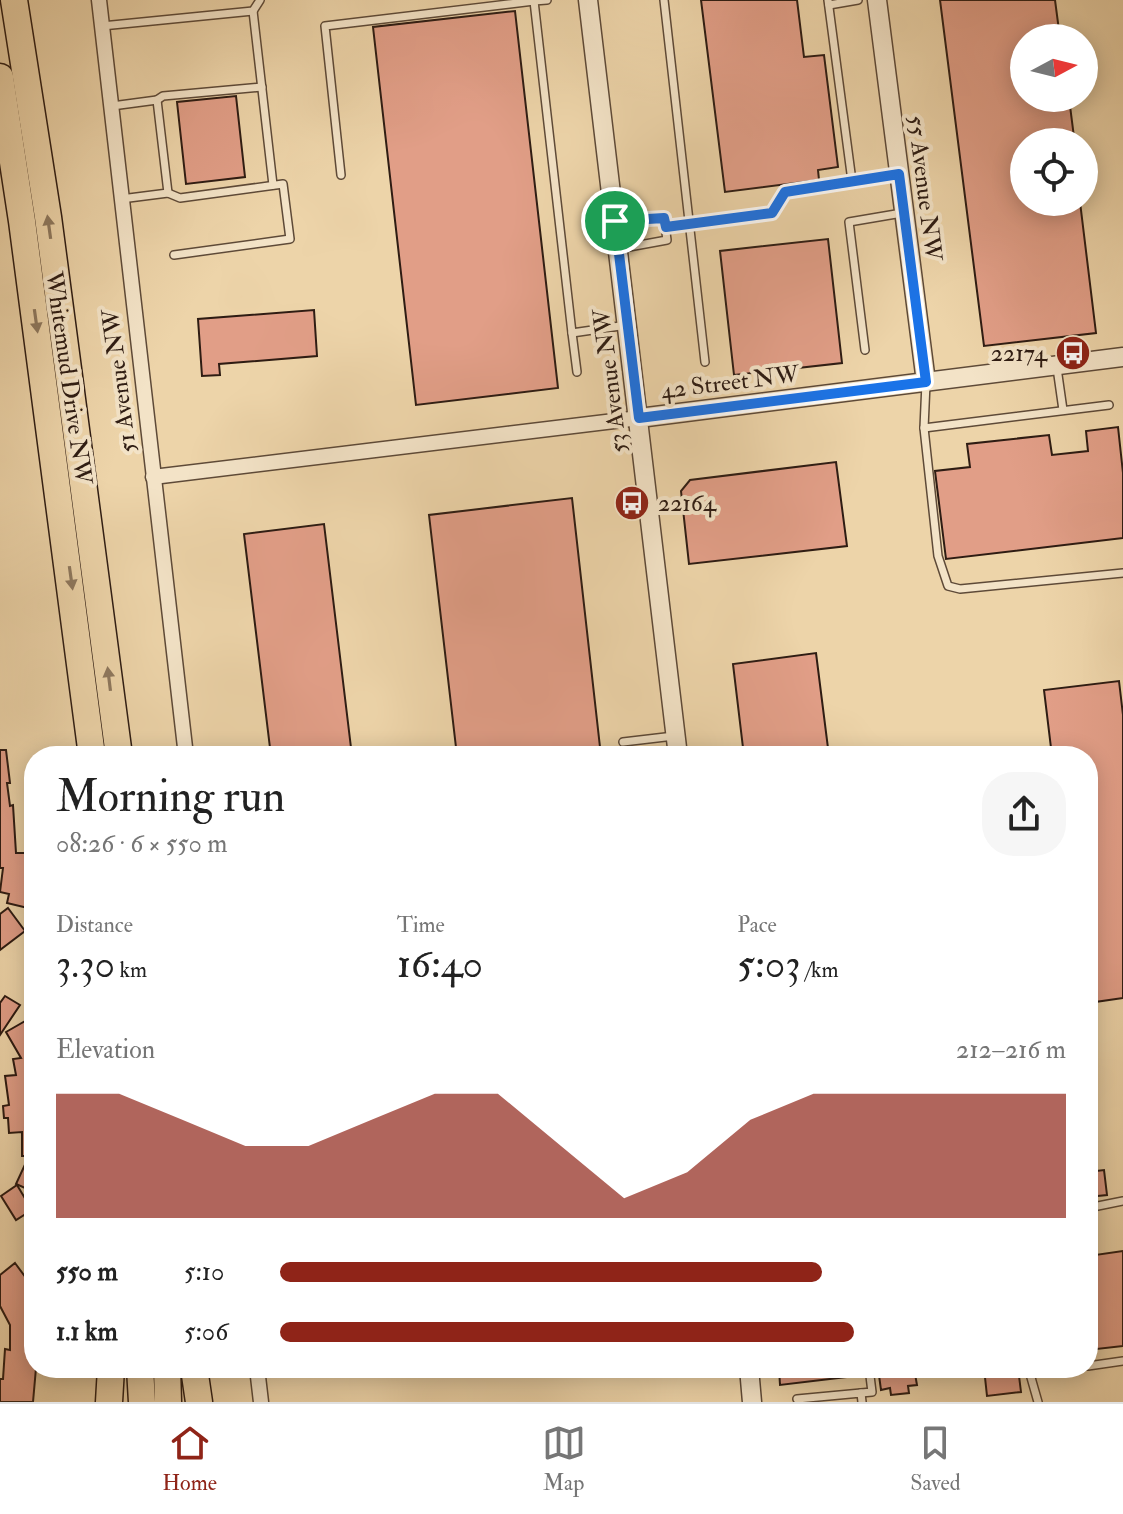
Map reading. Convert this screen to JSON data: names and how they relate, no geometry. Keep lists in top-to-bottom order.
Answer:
{
  "streets": {
    "highway": ["Whitemud Drive NW"],
    "street": [
      "55 Avenue NW",
      "51 Avenue NW",
      "53 Avenue NW",
      "42 Street NW"
    ]
  },
  "crossings": [
    ["55 Avenue NW", "42 Street NW"],
    ["51 Avenue NW", "42 Street NW"],
    ["53 Avenue NW", "42 Street NW"]
  ],
  "places": {
    "bus stop": ["22174", "22164"]
  },
  "north": "right",
  "page": {
    "heading": ["Morning run", "08:26 · 6 × 550 m"],
    "stats": [
      ["Distance", "3.30 km"],
      ["Time", "16:40"],
      ["Pace", "5:03 /km"]
    ],
    "chart": ["Elevation", "212–216 m"],
    "list": [
      {
        "name": "550 m",
        "note": "5:10"
      },
      {
        "name": "1.1 km",
        "note": "5:06"
      }
    ],
    "tabs": ["Home", "Map", "Saved"]
  }
}
